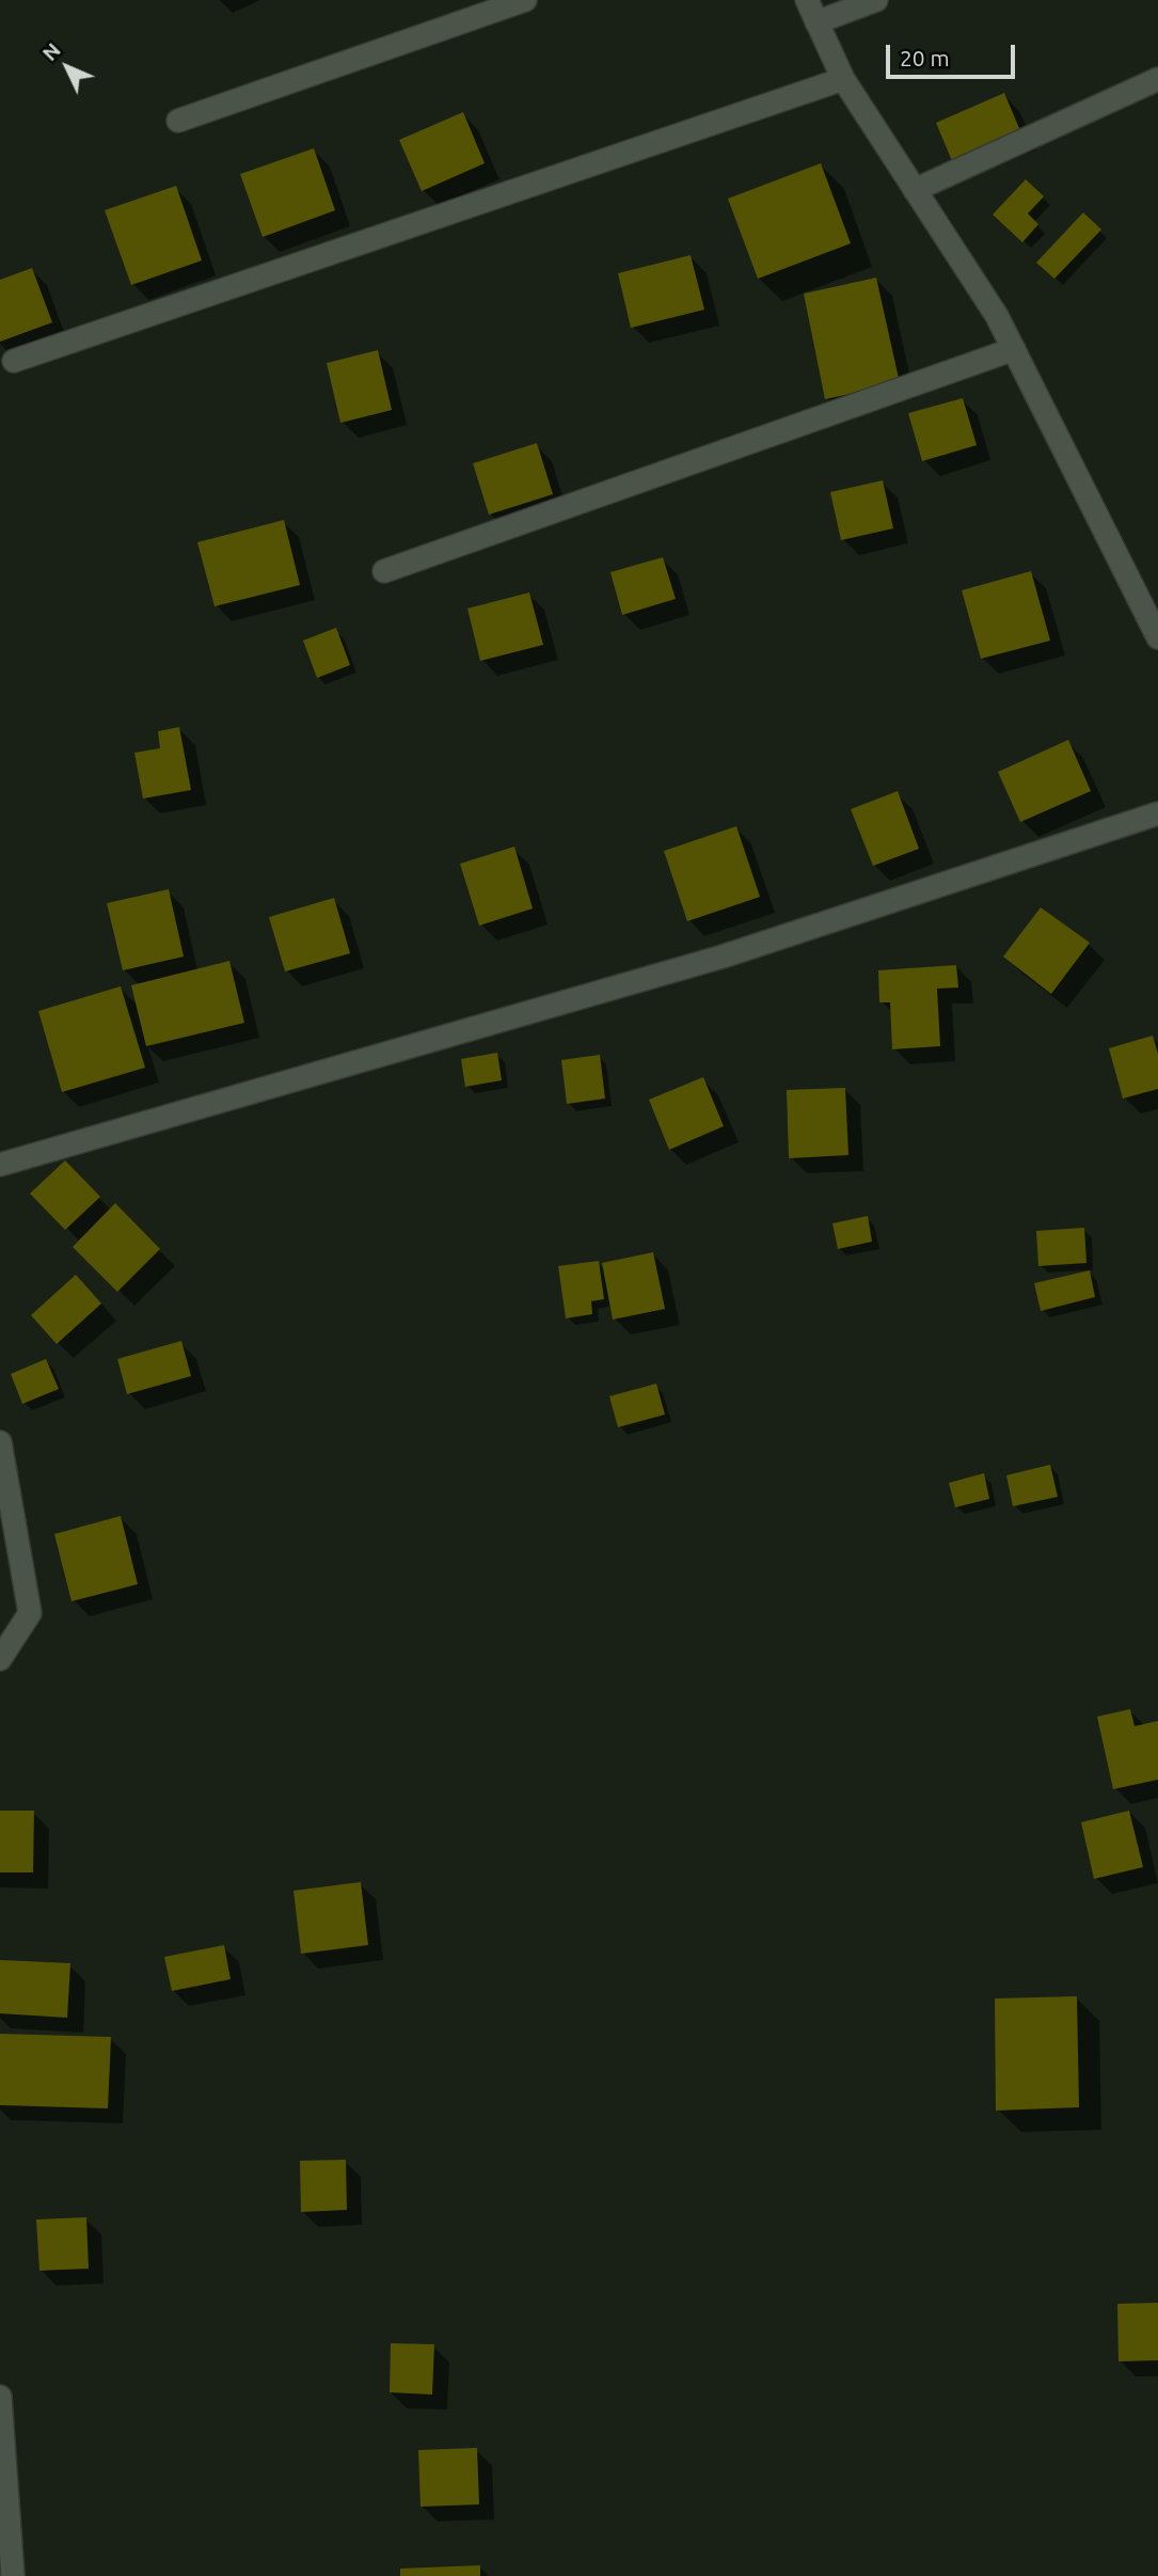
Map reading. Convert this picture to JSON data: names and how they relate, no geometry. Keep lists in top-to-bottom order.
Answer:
{
  "scale_bar": "20 m",
  "north": "top left"
}
